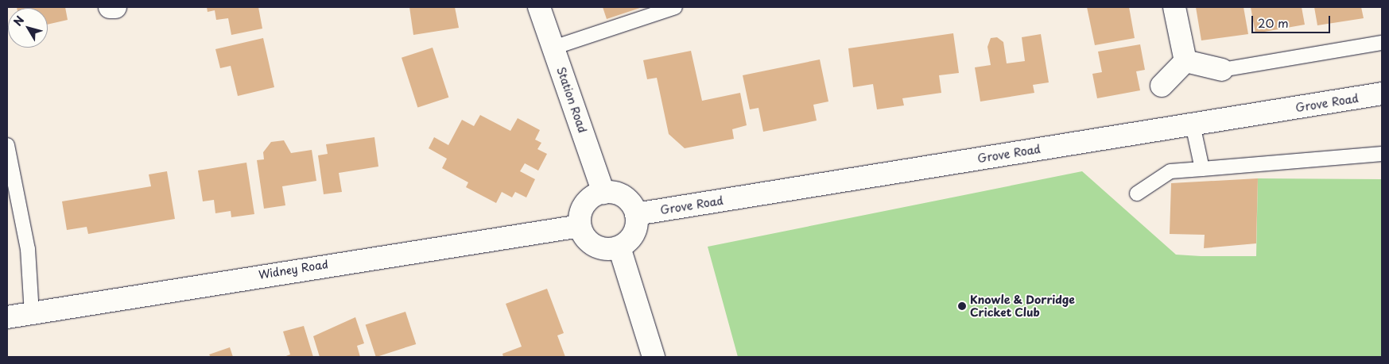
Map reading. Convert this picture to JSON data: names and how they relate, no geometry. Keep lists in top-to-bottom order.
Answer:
{
  "streets": {
    "street": ["Station Road", "Grove Road", "Widney Road"]
  },
  "crossings": [
    ["Station Road", "Grove Road"],
    ["Station Road", "Widney Road"],
    ["Grove Road", "Widney Road"]
  ],
  "places": ["Knowle & Dorridge Cricket Club"],
  "scale_bar": "20 m",
  "north": "top left"
}
